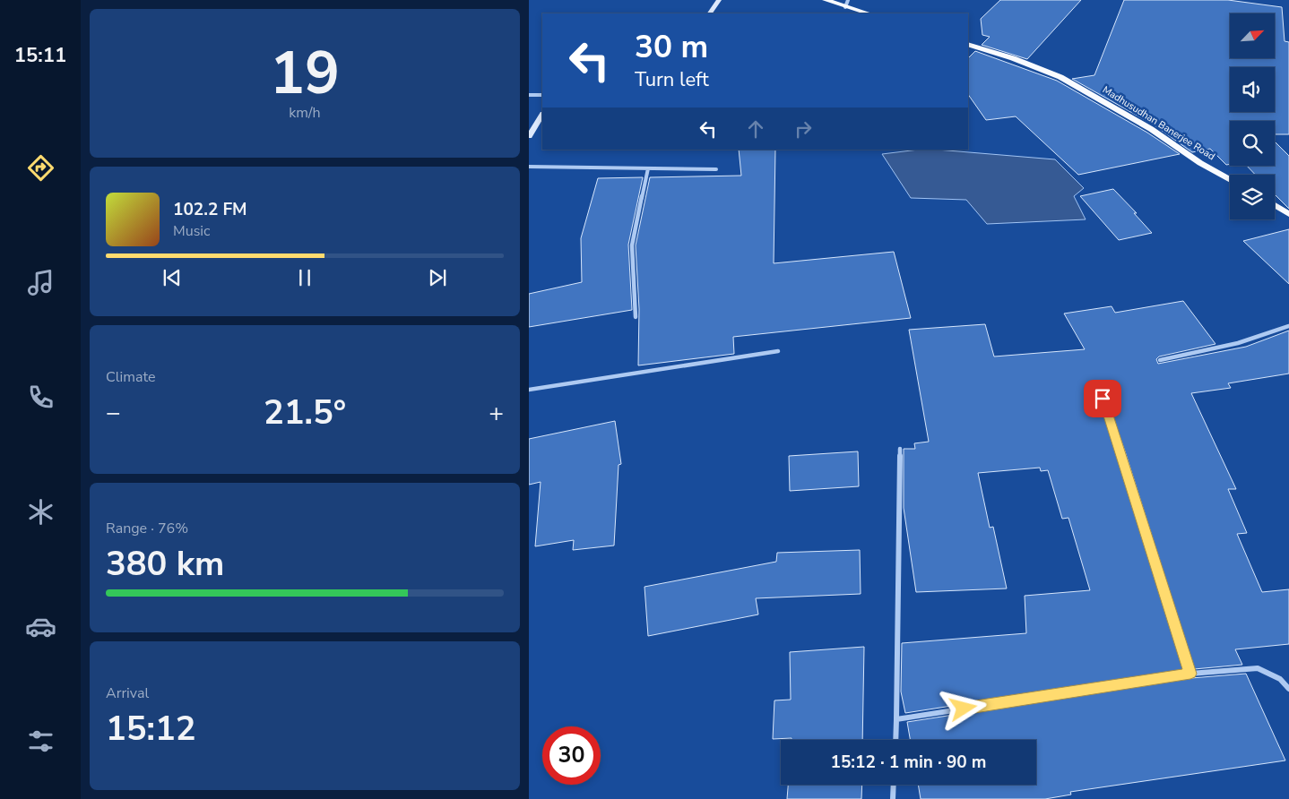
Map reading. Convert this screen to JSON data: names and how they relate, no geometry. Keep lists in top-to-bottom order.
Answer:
{
  "streets": {
    "main road": ["Madhusudhan Banerjee Road"]
  },
  "north": "top right",
  "page": {
    "tabs": "15:11",
    "tile": [
      ["19", "km/h"],
      "Climate",
      ["Range · 76%", "380 km"],
      ["Arrival", "15:12"]
    ],
    "turn": ["30 m", "Turn left"],
    "song": ["102.2 FM", "Music"],
    "heat": ["−", "21.5°", "+"],
    "limit": "30",
    "trip": "15:12 · 1 min · 90 m"
  }
}
